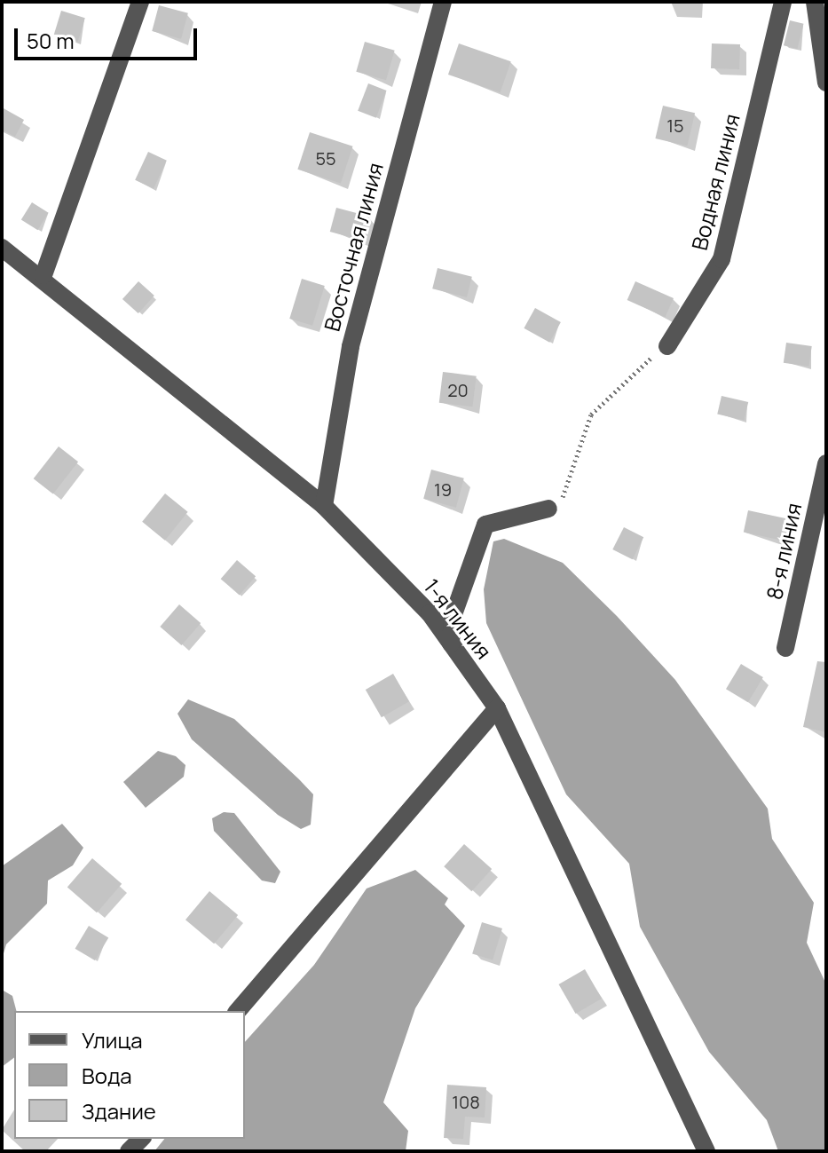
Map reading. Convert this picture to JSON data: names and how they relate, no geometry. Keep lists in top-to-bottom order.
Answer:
{
  "streets": {
    "street": [
      "Водная линия",
      "Восточная линия",
      "8-я линия",
      "1-я линия"
    ]
  },
  "crossings": [
    ["Восточная линия", "1-я линия"]
  ],
  "house_numbers": [
    "15",
    "55",
    "20",
    "19",
    "108"
  ],
  "legend": ["Улица", "Вода", "Здание"],
  "scale_bar": "50 m"
}
